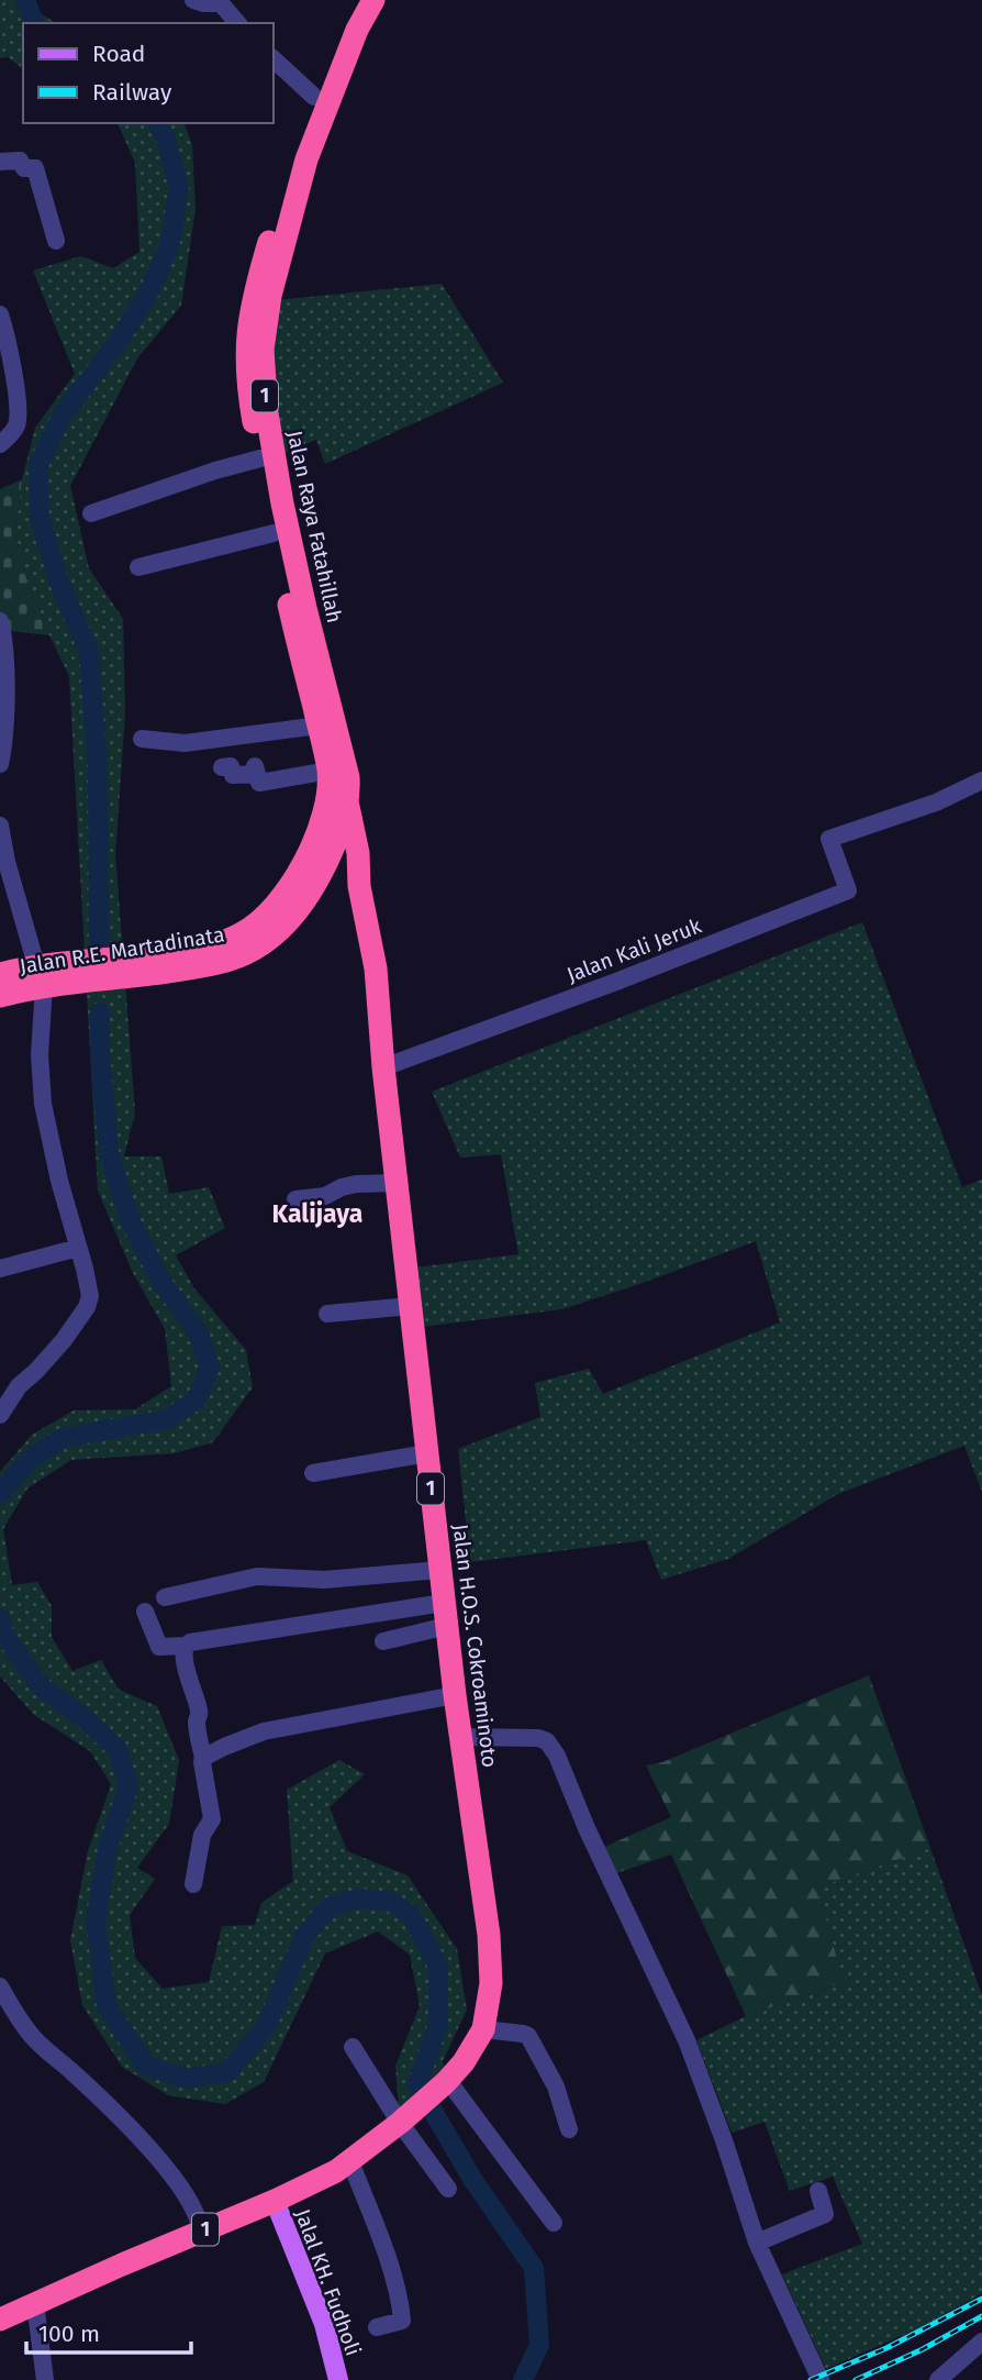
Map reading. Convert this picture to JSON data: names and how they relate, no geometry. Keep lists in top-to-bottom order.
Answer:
{
  "streets": {
    "highway": [
      "1",
      "Jalan Raya Fatahillah",
      "Jalan R.E. Martadinata",
      "Jalan H.O.S. Cokroaminoto"
    ],
    "main road": ["Jalal KH. Fudholi"],
    "street": ["Jalan Kali Jeruk"]
  },
  "crossings": [
    ["1", "Jalan H.O.S. Cokroaminoto"],
    ["1", "Jalal KH. Fudholi"],
    ["Jalan Raya Fatahillah", "Jalan R.E. Martadinata"],
    ["Jalan Raya Fatahillah", "Jalan H.O.S. Cokroaminoto"],
    ["Jalan R.E. Martadinata", "Jalan H.O.S. Cokroaminoto"],
    ["Jalan Kali Jeruk", "Jalan H.O.S. Cokroaminoto"]
  ],
  "districts": ["Kalijaya"],
  "legend": ["Road", "Railway"],
  "scale_bar": "100 m"
}
